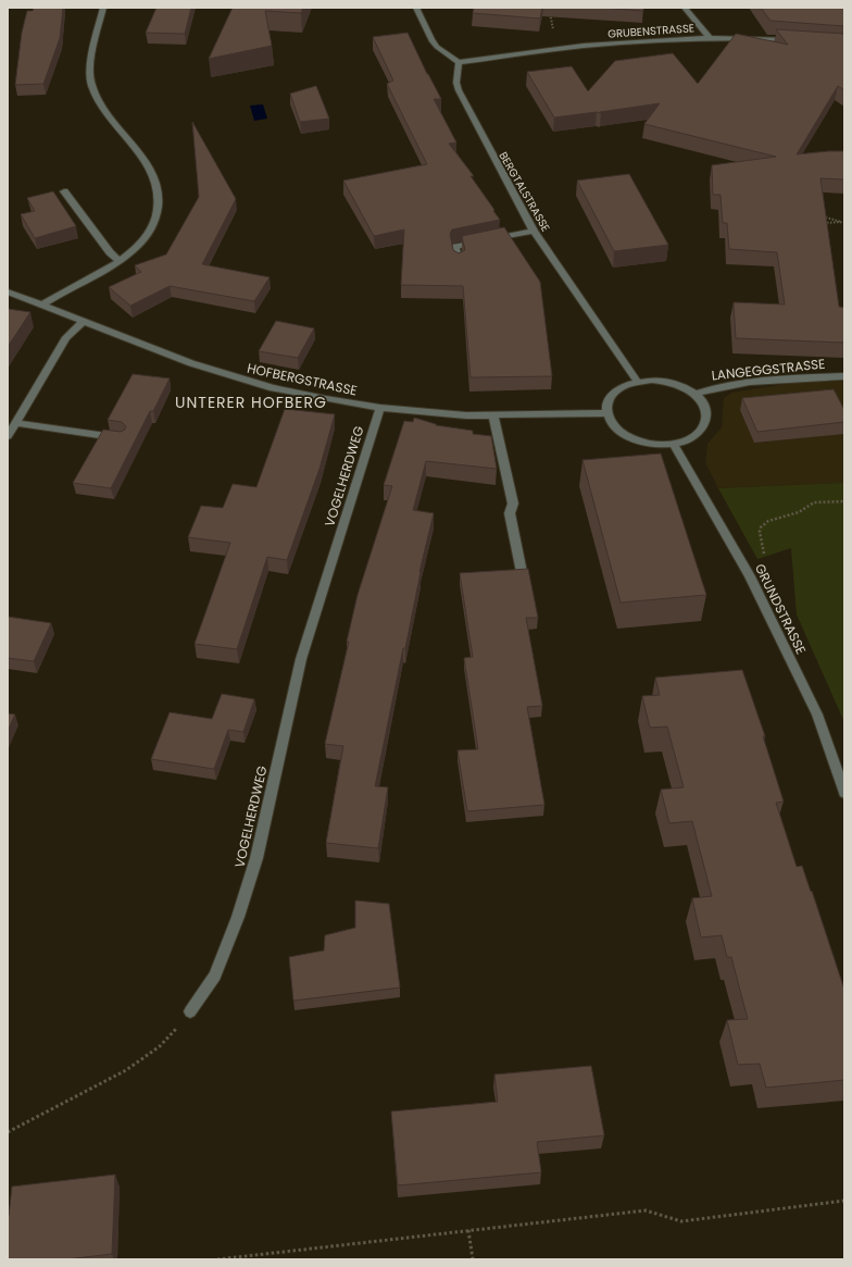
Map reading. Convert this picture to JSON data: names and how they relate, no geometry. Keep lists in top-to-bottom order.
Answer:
{
  "streets": {
    "street": [
      "GRUBENSTRASSE",
      "BERGTALSTRASSE",
      "LANGEGGSTRASSE",
      "HOFBERGSTRASSE",
      "VOGELHERDWEG",
      "GRUNDSTRASSE"
    ]
  },
  "crossings": [
    ["GRUBENSTRASSE", "BERGTALSTRASSE"],
    ["BERGTALSTRASSE", "LANGEGGSTRASSE"],
    ["BERGTALSTRASSE", "HOFBERGSTRASSE"],
    ["BERGTALSTRASSE", "GRUNDSTRASSE"],
    ["LANGEGGSTRASSE", "HOFBERGSTRASSE"],
    ["LANGEGGSTRASSE", "GRUNDSTRASSE"],
    ["HOFBERGSTRASSE", "VOGELHERDWEG"],
    ["HOFBERGSTRASSE", "GRUNDSTRASSE"]
  ],
  "districts": ["UNTERER HOFBERG"]
}
